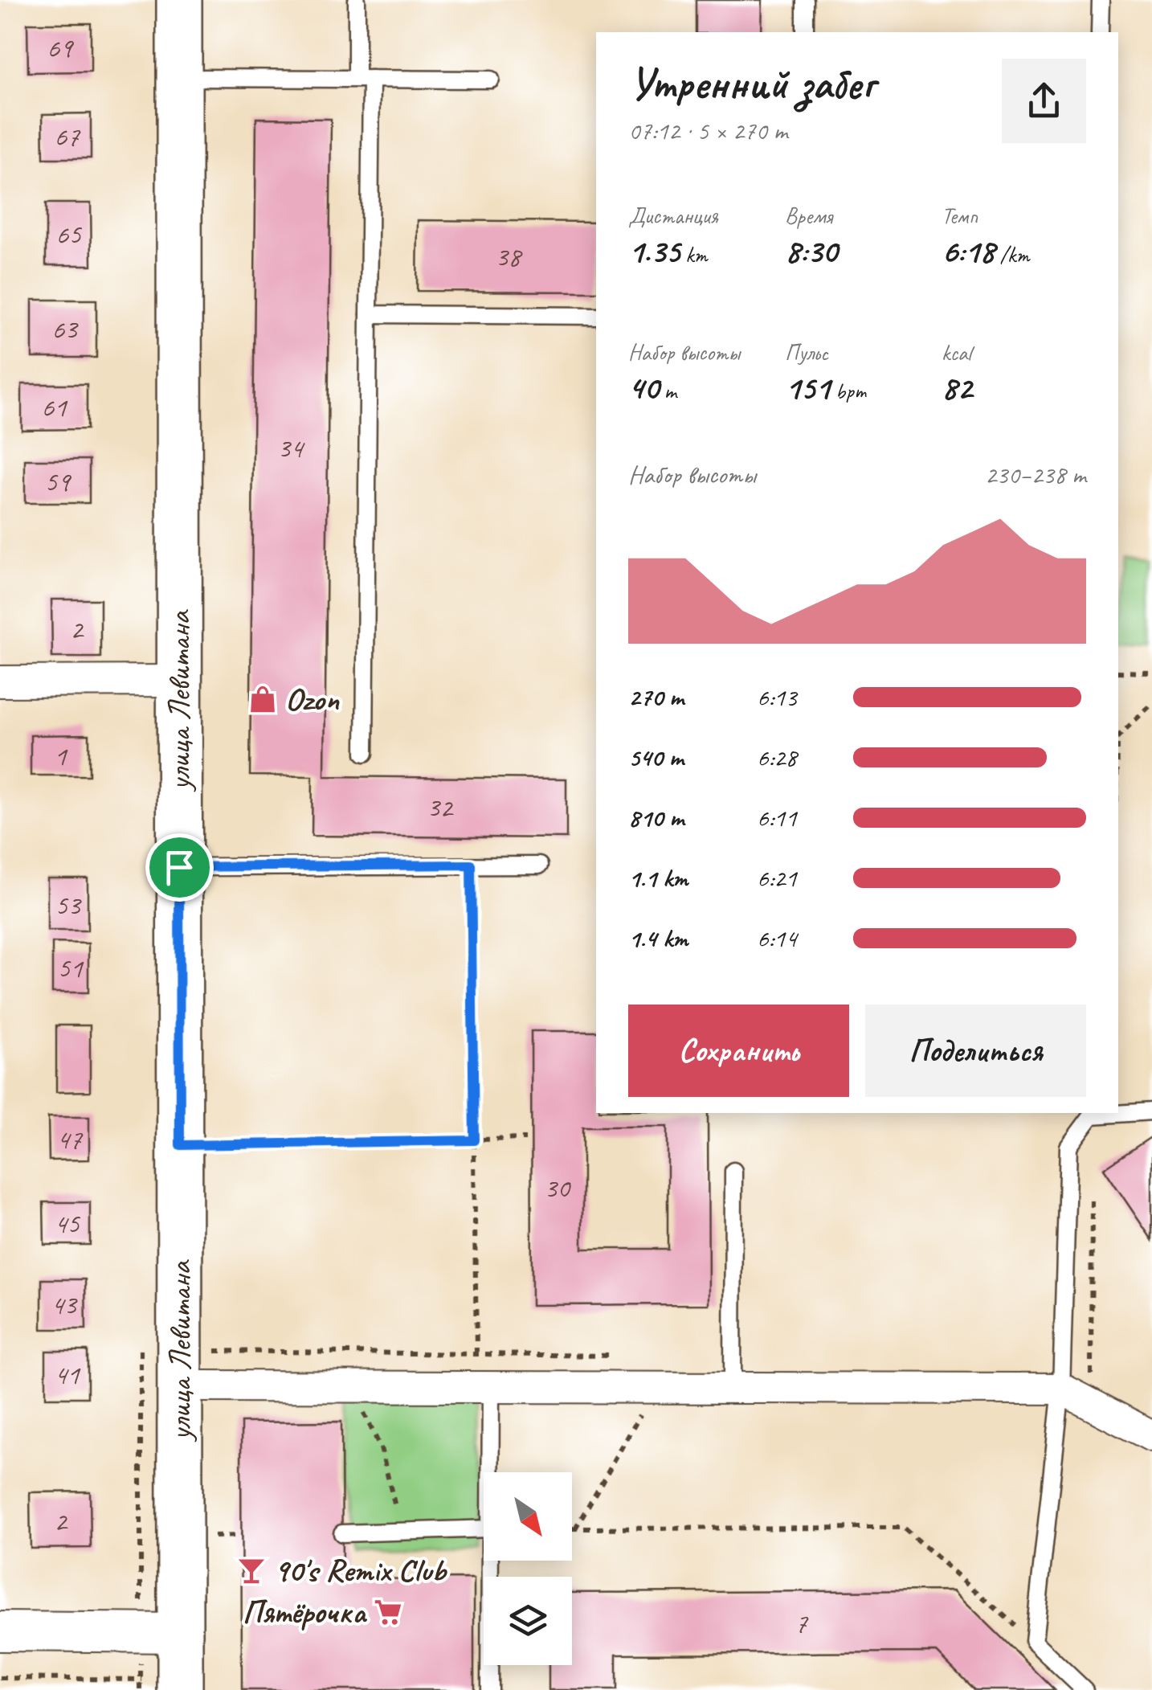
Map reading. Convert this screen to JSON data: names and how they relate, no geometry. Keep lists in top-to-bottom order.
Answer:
{
  "streets": {
    "main road": ["улица Левитана"]
  },
  "places": {
    "shop": ["Ozon"],
    "bar": ["90's Remix Club"],
    "supermarket": ["Пятёрочка"]
  },
  "house_numbers": [
    "69",
    "67",
    "65",
    "38",
    "63",
    "61",
    "34",
    "59",
    "2",
    "1",
    "32",
    "53",
    "51",
    "47",
    "30",
    "45",
    "43",
    "41",
    "2",
    "7"
  ],
  "north": "bottom right",
  "page": {
    "heading": ["Утренний забег", "07:12 · 5 × 270 m"],
    "stats": [
      ["Дистанция", "1.35 km"],
      ["Время", "8:30"],
      ["Темп", "6:18 /km"],
      ["Набор высоты", "40 m"],
      ["Пульс", "151 bpm"],
      ["kcal", "82"]
    ],
    "chart": ["Набор высоты", "230–238 m"],
    "list": [
      {
        "name": "270 m",
        "note": "6:13"
      },
      {
        "name": "540 m",
        "note": "6:28"
      },
      {
        "name": "810 m",
        "note": "6:11"
      },
      {
        "name": "1.1 km",
        "note": "6:21"
      },
      {
        "name": "1.4 km",
        "note": "6:14"
      }
    ],
    "buttons": ["Сохранить", "Поделиться"]
  }
}
